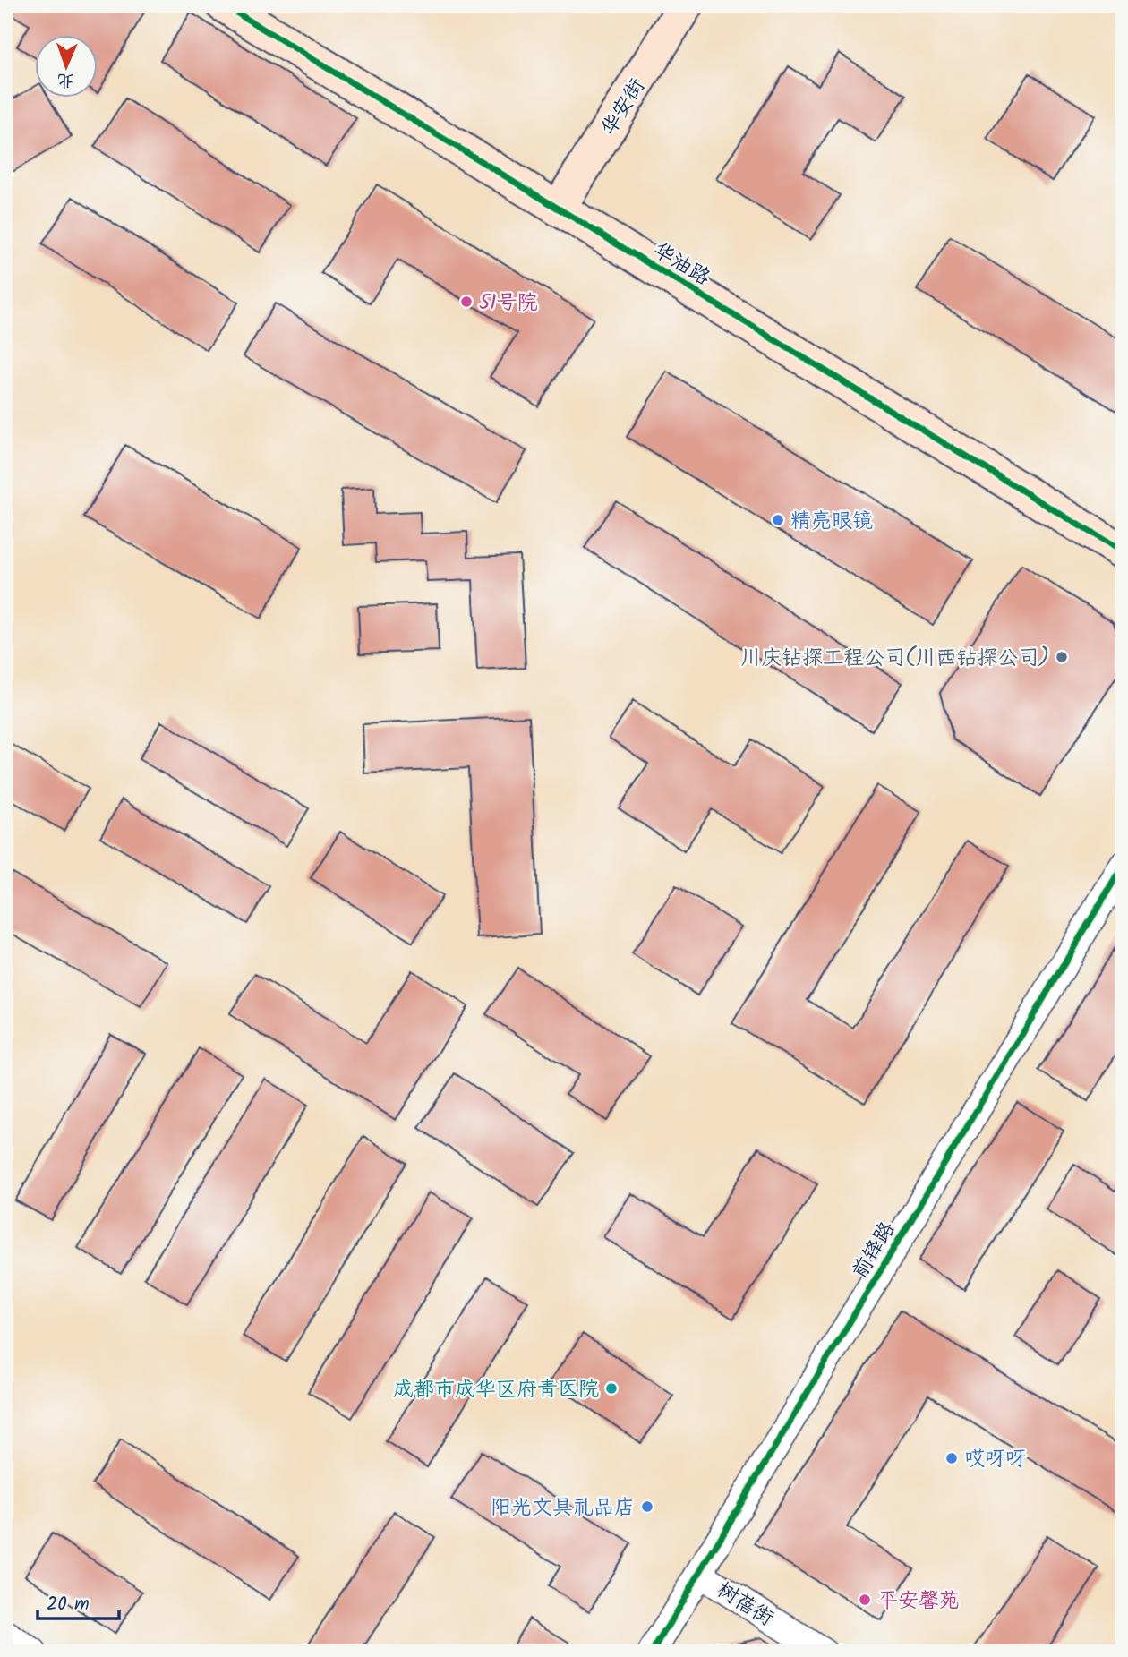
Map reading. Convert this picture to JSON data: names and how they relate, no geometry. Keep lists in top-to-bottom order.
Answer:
{
  "streets": {
    "street": [
      "华安街",
      "华油路",
      "前锋路",
      "树蓓街"
    ]
  },
  "crossings": [
    ["华安街", "华油路"],
    ["前锋路", "树蓓街"]
  ],
  "places": [
    "51号院",
    "精亮眼镜",
    "川庆钻探工程公司(川西钻探公司)",
    "成都市成华区府青医院",
    "哎呀呀",
    "阳光文具礼品店",
    "平安馨苑"
  ],
  "scale_bar": "20 m",
  "north": "bottom"
}
